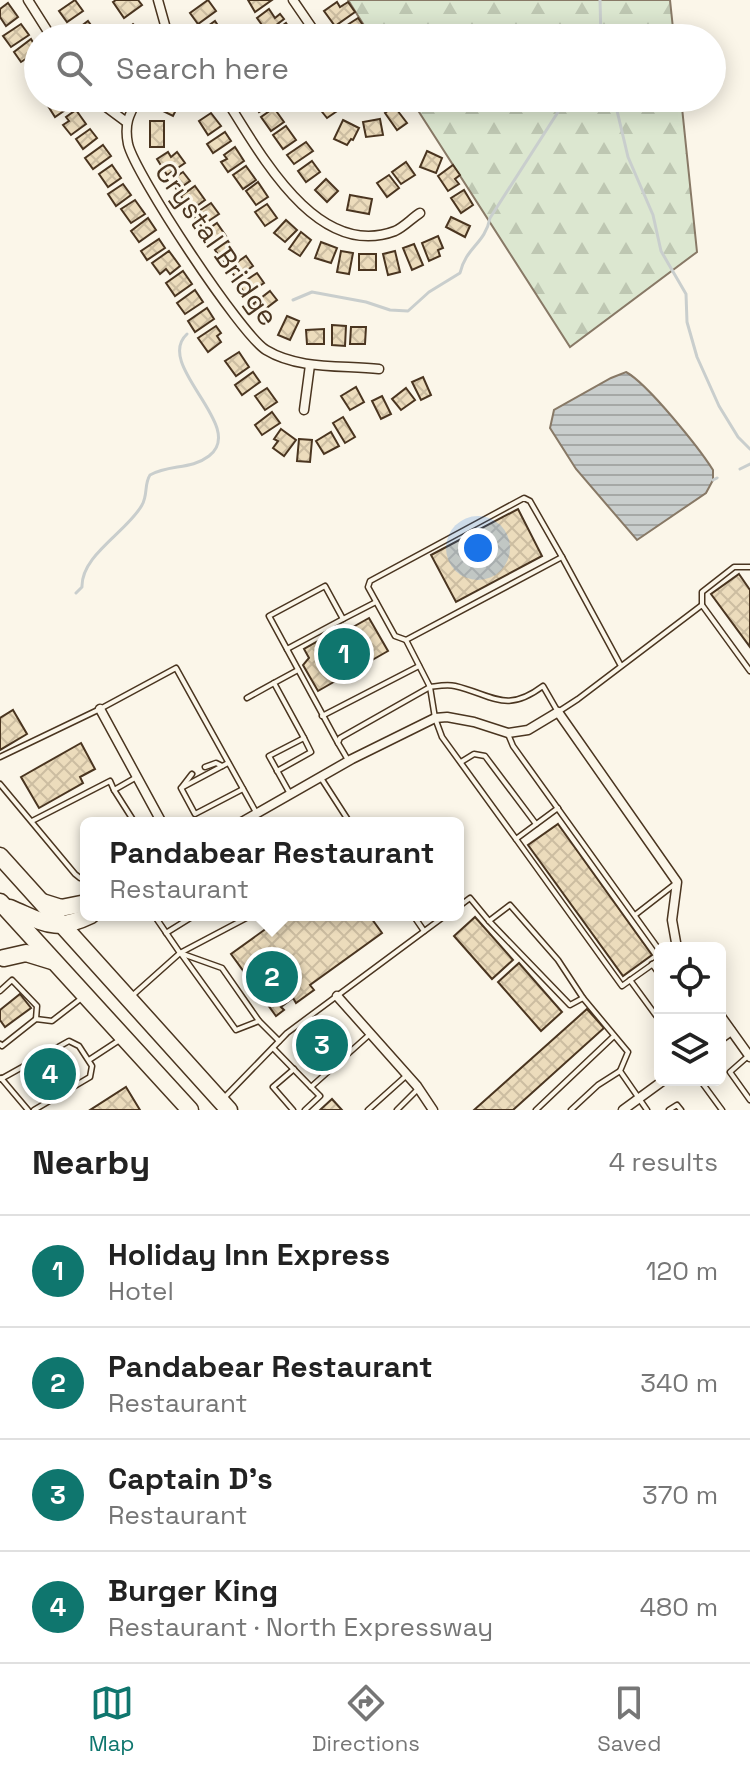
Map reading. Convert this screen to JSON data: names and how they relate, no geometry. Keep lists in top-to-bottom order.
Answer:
{
  "streets": {
    "street": ["Crystal Bridge"]
  },
  "page": {
    "search": "Search here",
    "pins": [
      "1",
      "2",
      "3",
      "4"
    ],
    "popup": ["Pandabear Restaurant", "Restaurant"],
    "heading": ["Nearby", "4 results"],
    "list": [
      {
        "mark": "1",
        "name": "Holiday Inn Express",
        "note": "Hotel",
        "value": "120 m"
      },
      {
        "mark": "2",
        "name": "Pandabear Restaurant",
        "note": "Restaurant",
        "value": "340 m"
      },
      {
        "mark": "3",
        "name": "Captain D's",
        "note": "Restaurant",
        "value": "370 m"
      },
      {
        "mark": "4",
        "name": "Burger King",
        "note": "Restaurant · North Expressway",
        "value": "480 m"
      }
    ],
    "nav": ["Map", "Directions", "Saved"]
  }
}
